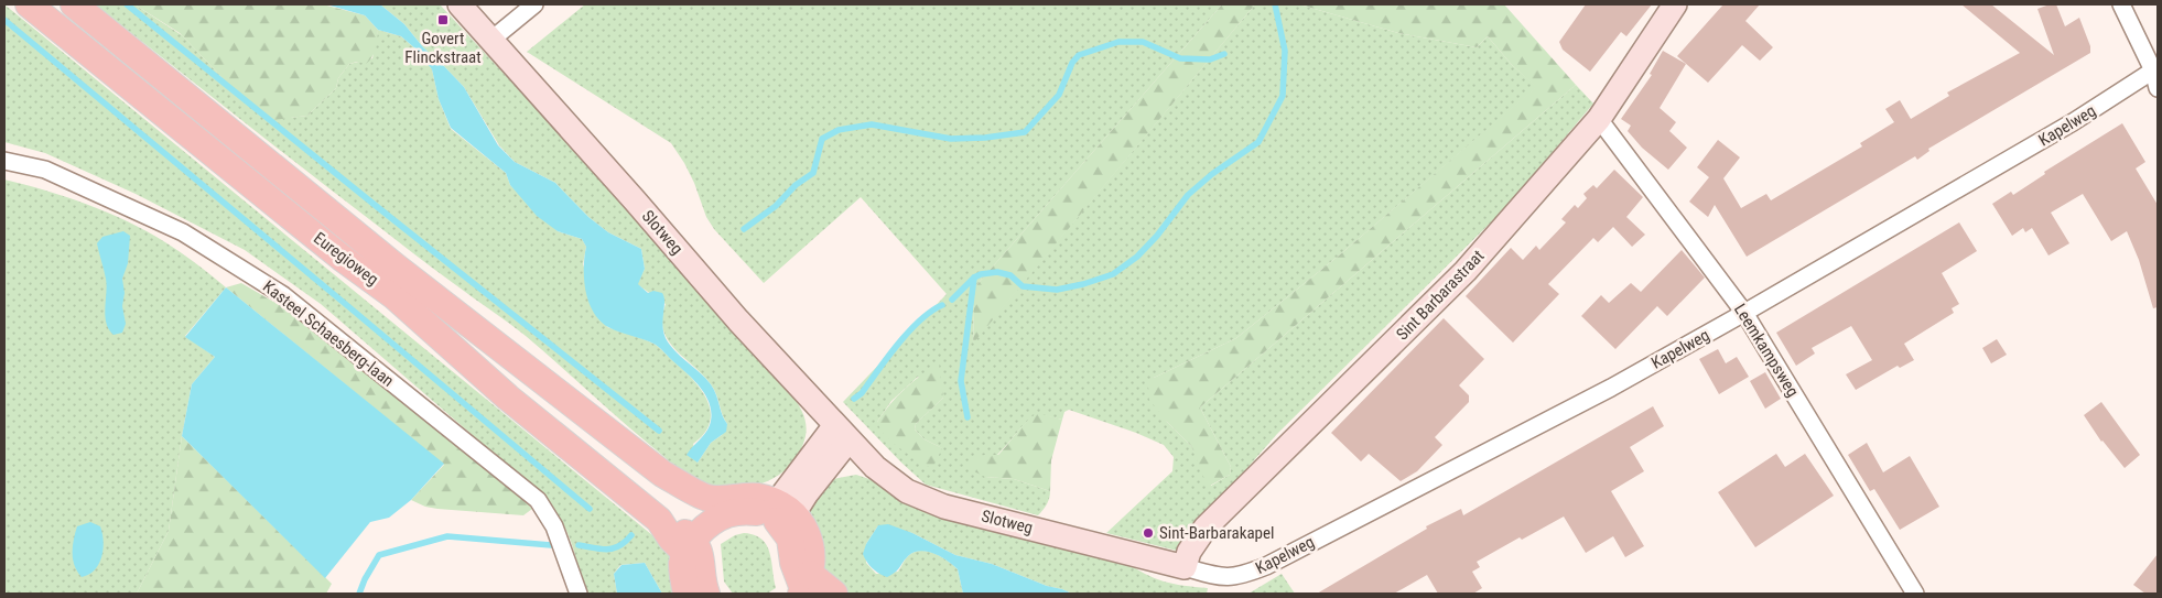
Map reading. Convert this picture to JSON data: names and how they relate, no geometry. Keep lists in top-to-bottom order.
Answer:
{
  "streets": {
    "main road": ["Euregioweg"],
    "street": [
      "Kapelweg",
      "Slotweg",
      "Sint Barbarastraat",
      "Kasteel Schaesberg-laan",
      "Leemkampsweg"
    ]
  },
  "crossings": [
    ["Kapelweg", "Slotweg"],
    ["Kapelweg", "Sint Barbarastraat"],
    ["Kapelweg", "Leemkampsweg"],
    ["Slotweg", "Sint Barbarastraat"],
    ["Sint Barbarastraat", "Leemkampsweg"]
  ],
  "places": {
    "transit": ["Govert Flinckstraat"],
    "other": ["Sint-Barbarakapel"]
  }
}
